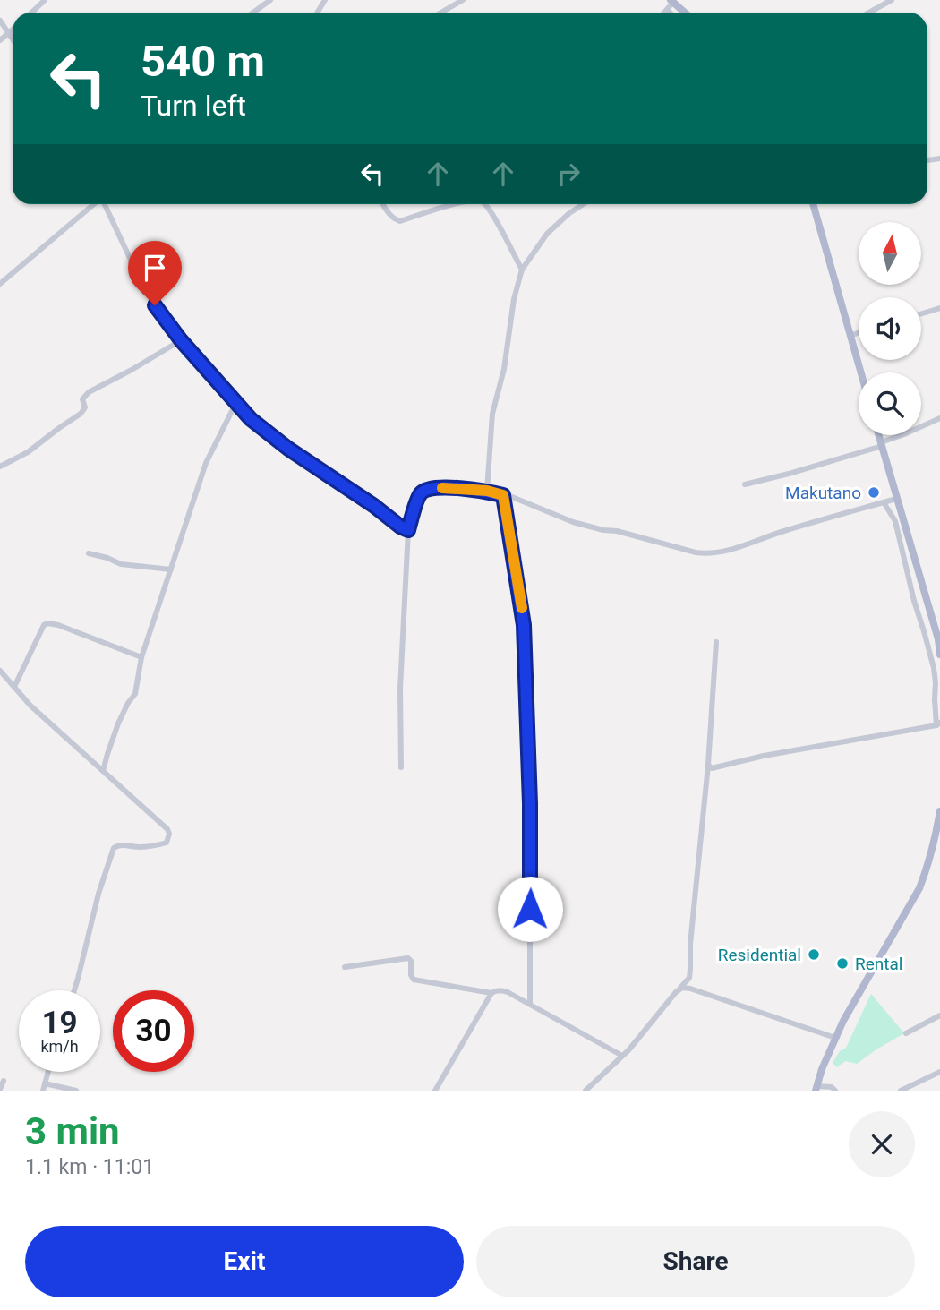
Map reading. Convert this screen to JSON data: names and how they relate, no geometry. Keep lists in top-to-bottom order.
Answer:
{
  "places": ["Makutano", "Residential", "Rental"],
  "north": "top",
  "page": {
    "turn": ["540 m", "Turn left"],
    "speed": "19 km/h",
    "limit": "30",
    "heading": ["3 min", "1.1 km · 11:01"],
    "buttons": ["Exit", "Share"]
  }
}
